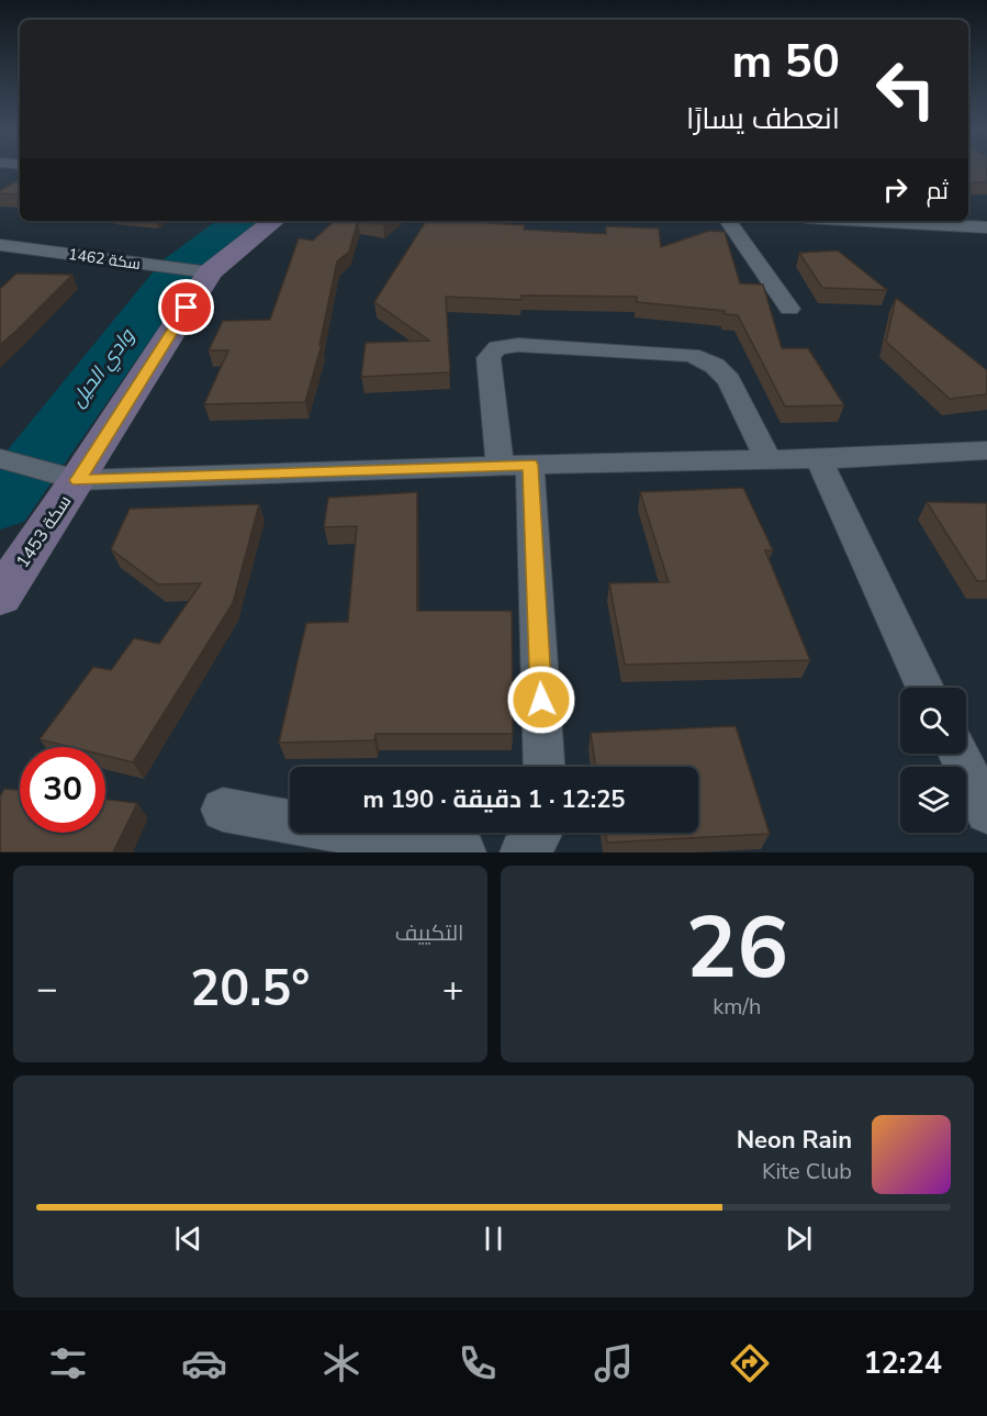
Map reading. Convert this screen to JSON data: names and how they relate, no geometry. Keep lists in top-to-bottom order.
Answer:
{
  "streets": {
    "street": ["سكة 1462", "سكة 1453"]
  },
  "crossings": [
    ["سكة 1462", "سكة 1453"]
  ],
  "water": ["وادي الحيل"],
  "page": {
    "turn": ["50 m", "انعطف يسارًا"],
    "then": "ثم",
    "limit": "30",
    "trip": "12:25 · 1 دقيقة · 190 m",
    "tile": [
      ["26", "km/h"],
      "التكييف"
    ],
    "heat": ["−", "20.5°", "+"],
    "song": ["Neon Rain", "Kite Club"],
    "tabs": "12:24"
  }
}
